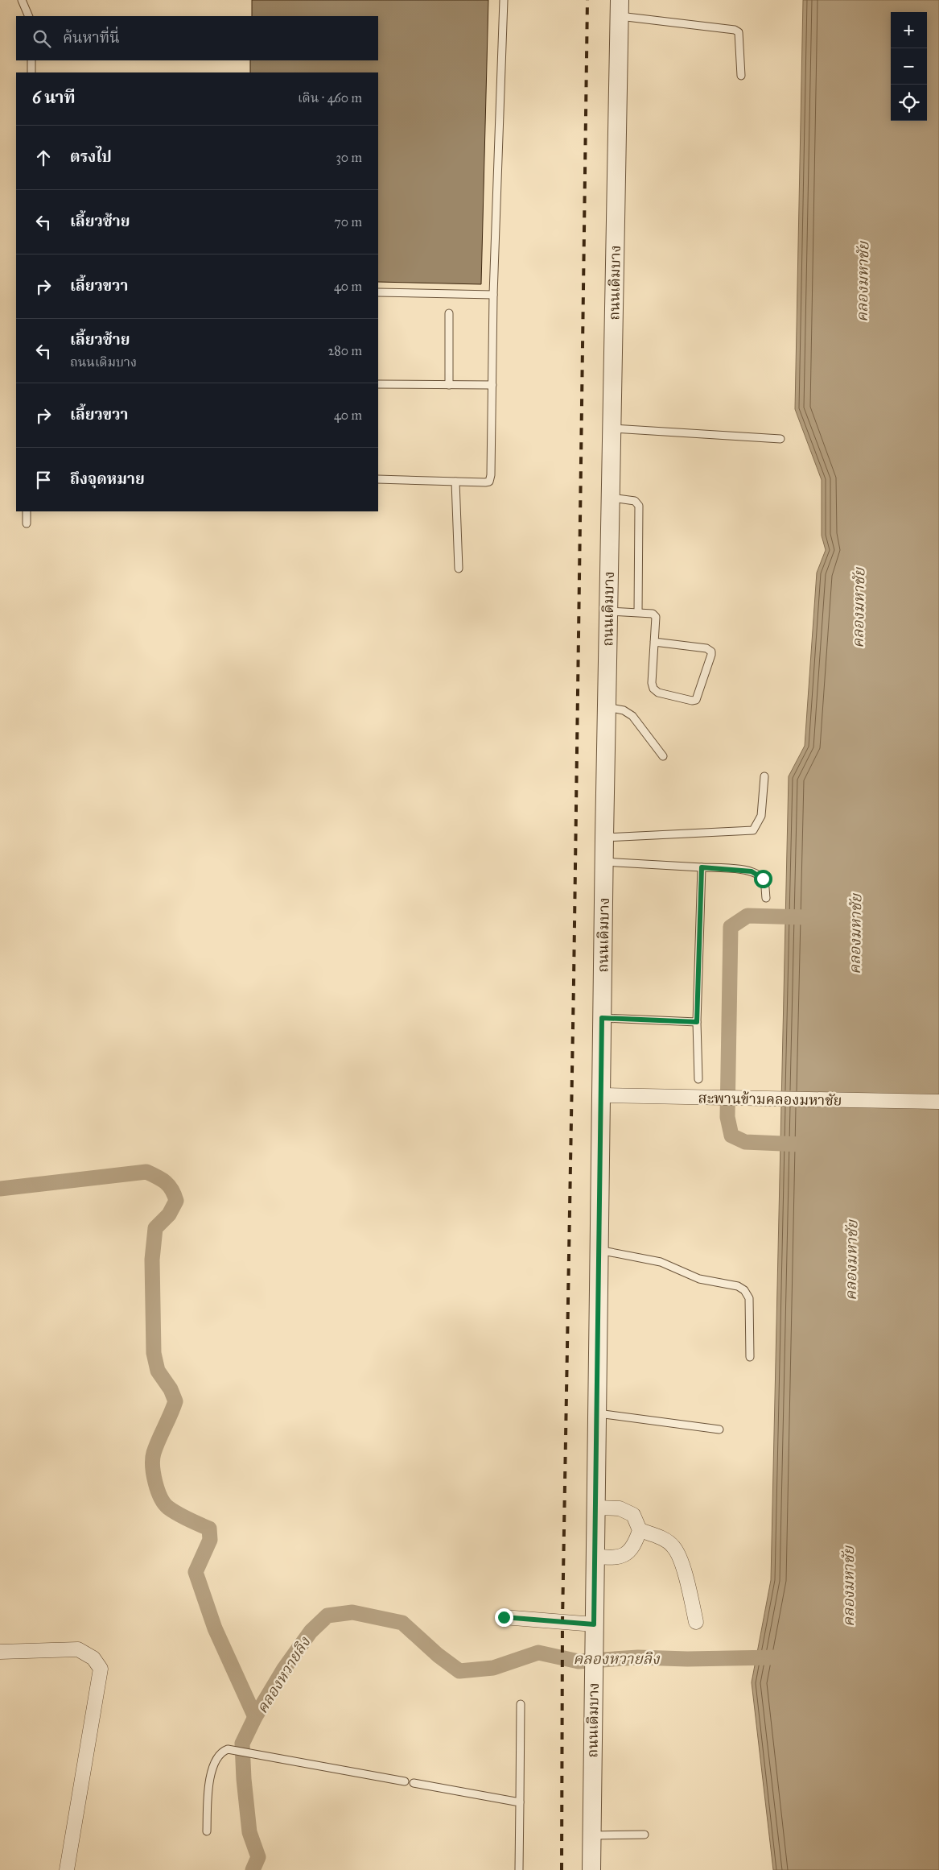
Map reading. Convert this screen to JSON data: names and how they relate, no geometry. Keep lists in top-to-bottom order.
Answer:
{
  "streets": {
    "street": ["ถนนเดิมบาง", "สะพานข้ามคลองมหาชัย"]
  },
  "crossings": [
    ["ถนนเดิมบาง", "สะพานข้ามคลองมหาชัย"]
  ],
  "water": ["คลองมหาชัย", "คลองหวายลิง"],
  "page": {
    "map_buttons": ["+", "−"],
    "search": "ค้นหาที่นี่",
    "heading": ["6 นาที", "เดิน · 460 m"],
    "list": [
      ["ตรงไป", "30 m"],
      ["เลี้ยวซ้าย", "70 m"],
      ["เลี้ยวขวา", "40 m"],
      ["เลี้ยวซ้าย", "ถนนเดิมบาง", "280 m"],
      ["เลี้ยวขวา", "40 m"],
      "ถึงจุดหมาย"
    ]
  }
}
